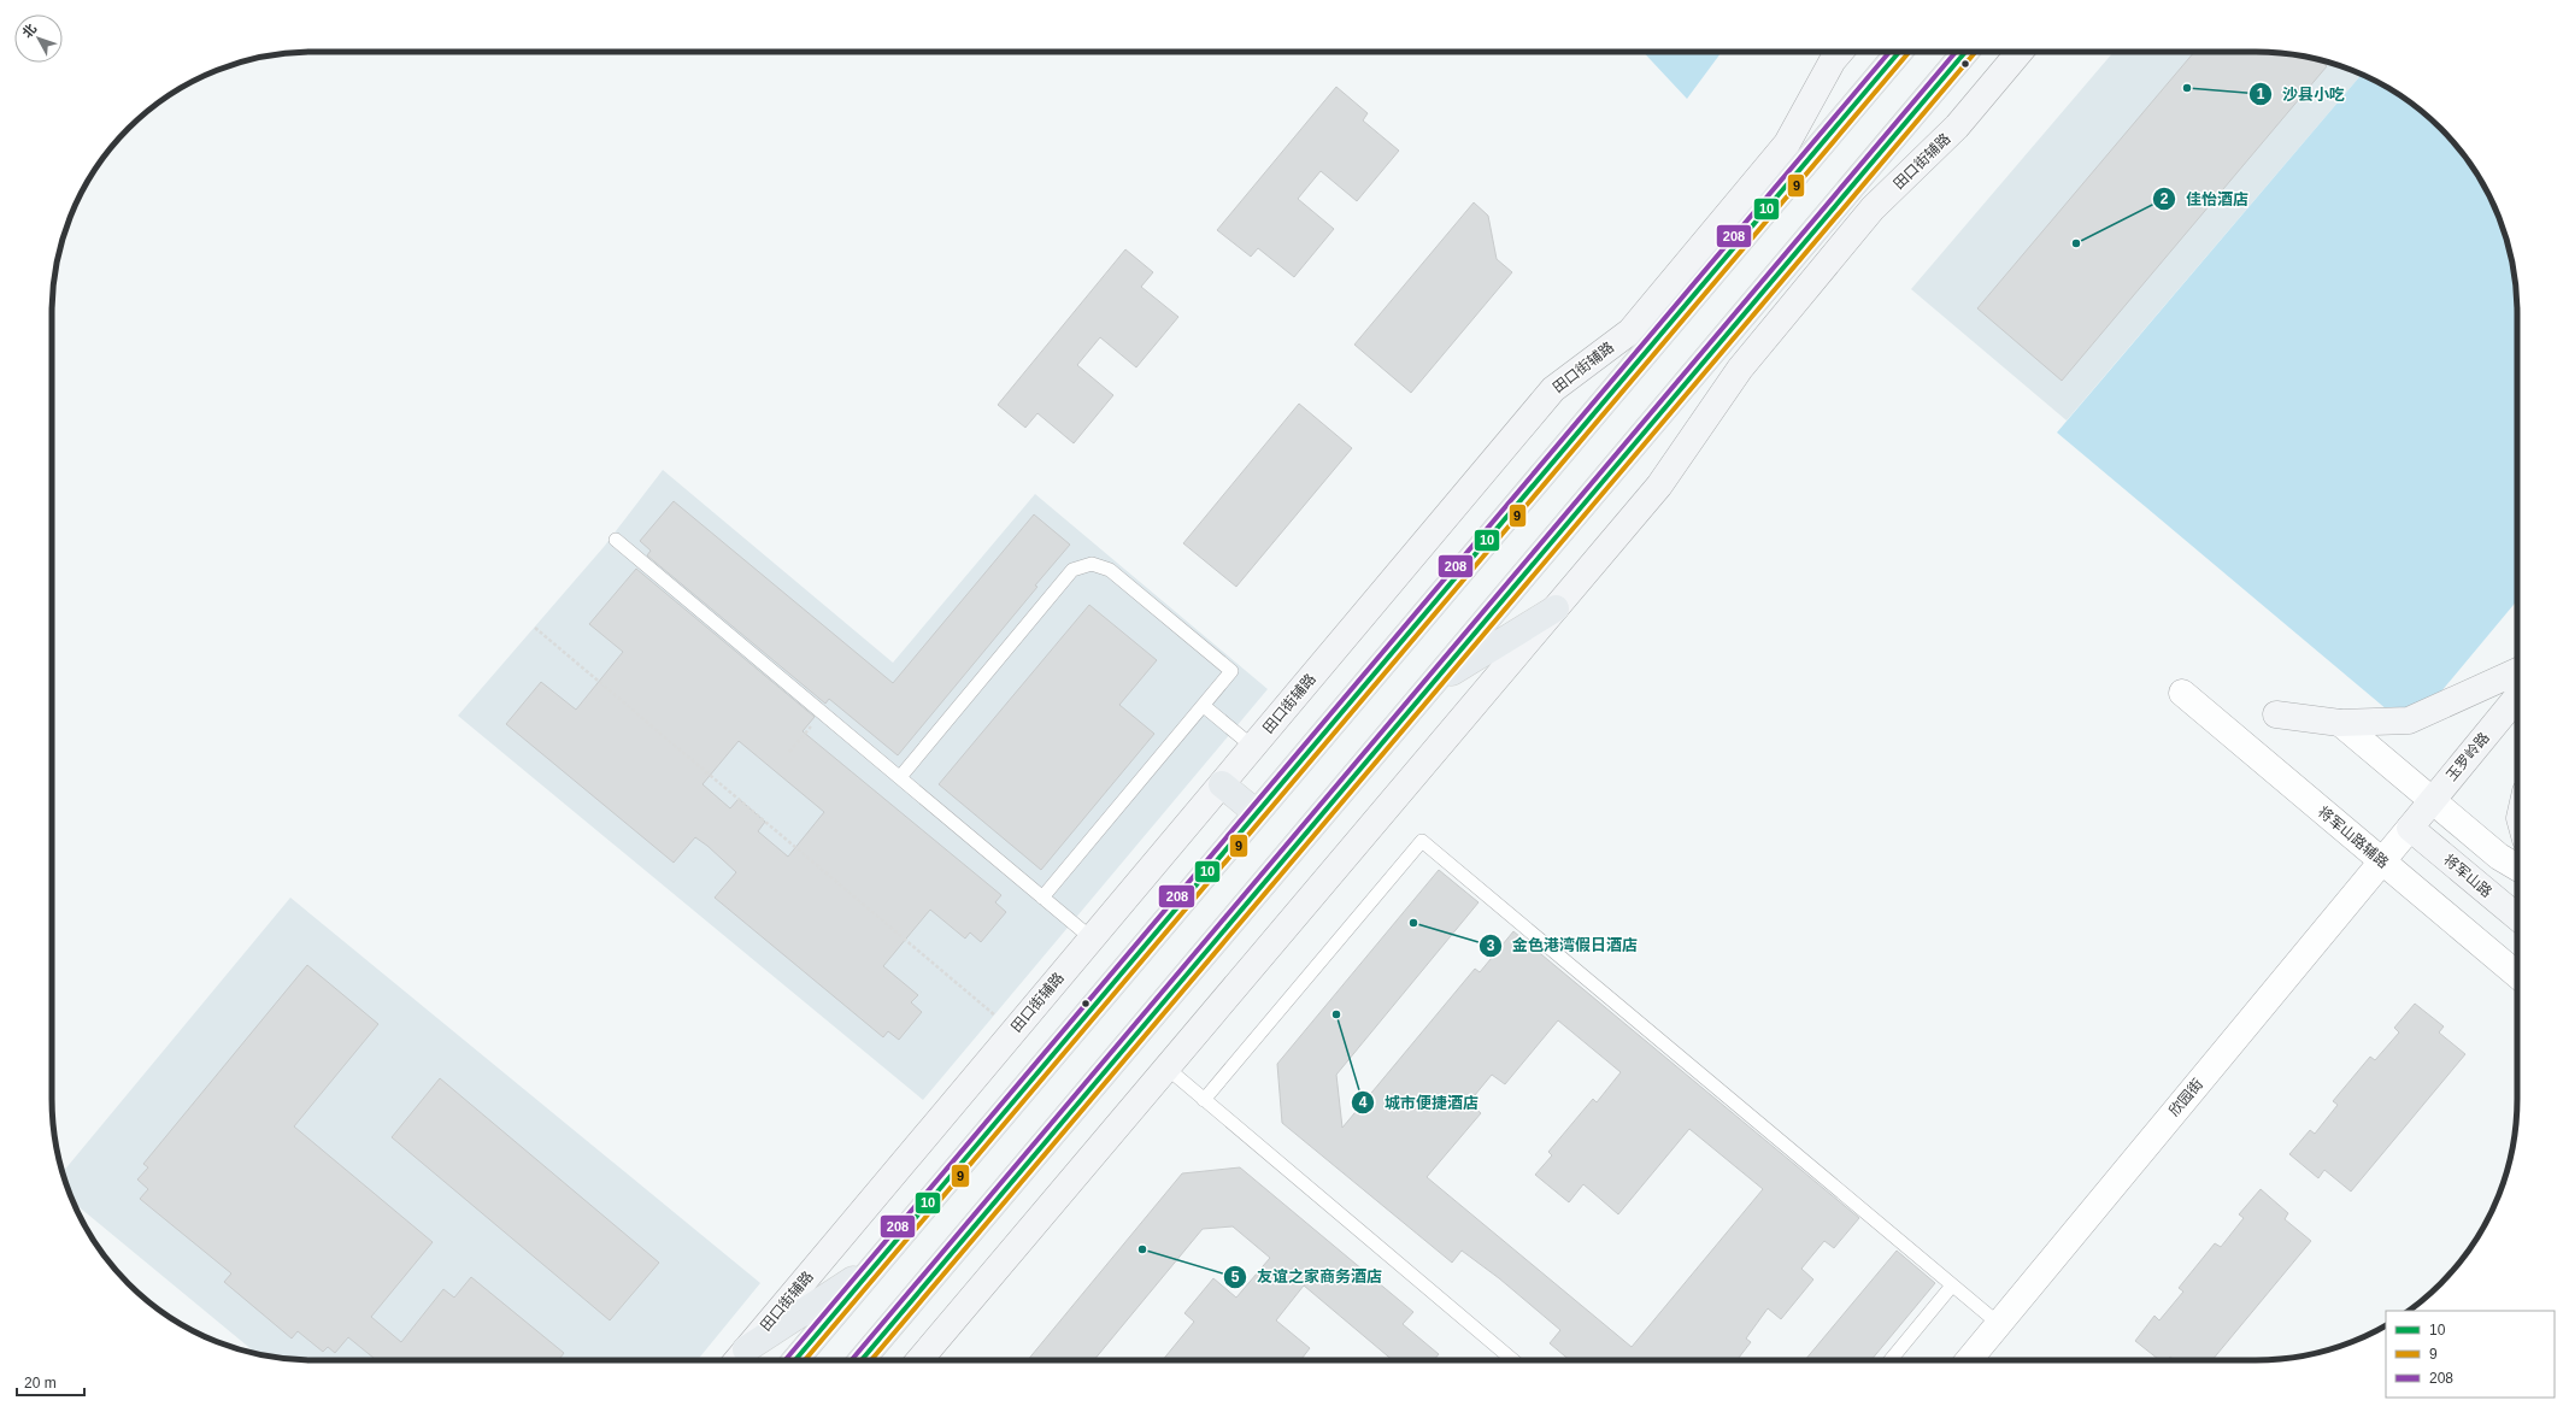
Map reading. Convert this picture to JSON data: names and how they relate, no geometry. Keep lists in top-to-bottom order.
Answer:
{
  "streets": {
    "street": [
      "田口街辅路",
      "玉罗岭路",
      "将军山路辅路",
      "将军山路",
      "欣园街"
    ]
  },
  "crossings": [
    ["玉罗岭路", "将军山路"],
    ["玉罗岭路", "欣园街"],
    ["将军山路辅路", "欣园街"],
    ["将军山路", "欣园街"]
  ],
  "places": [
    "沙县小吃",
    "佳怡酒店",
    "金色港湾假日酒店",
    "城市便捷酒店",
    "友谊之家商务酒店"
  ],
  "lines": ["transit line 10", "transit line 9", "transit line 208"],
  "legend": ["10", "9", "208"],
  "scale_bar": "20 m",
  "north": "top left"
}
